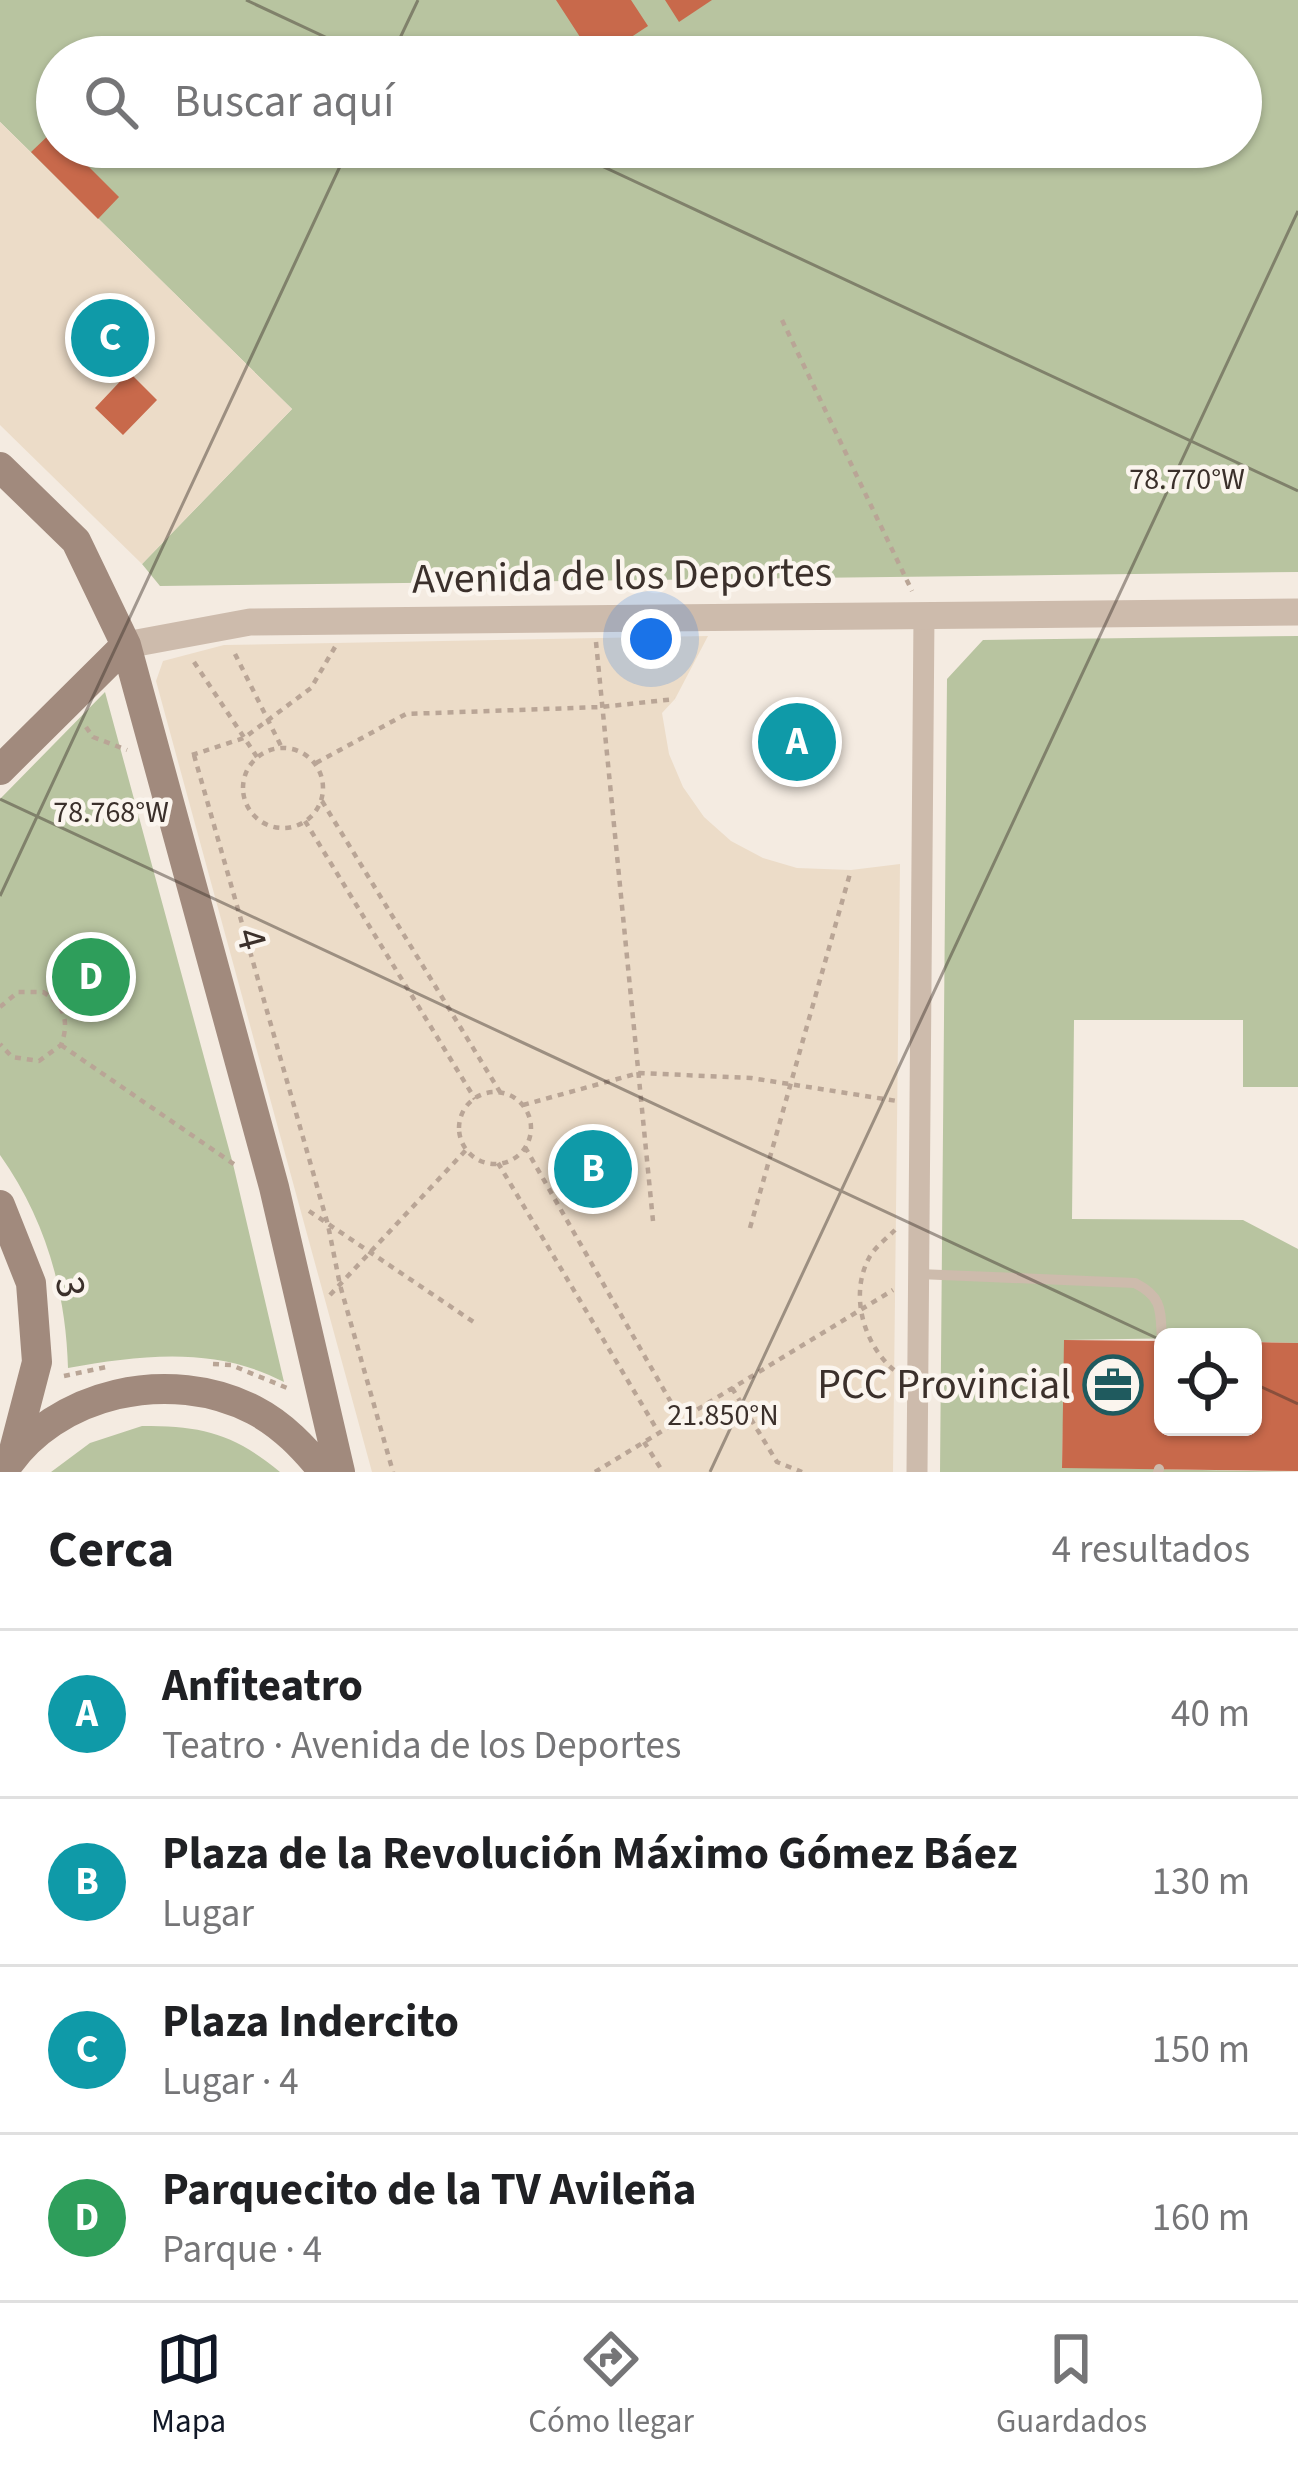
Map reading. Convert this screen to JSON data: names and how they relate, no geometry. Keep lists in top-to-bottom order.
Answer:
{
  "streets": {
    "main road": ["4", "3"],
    "street": ["Avenida de los Deportes"]
  },
  "crossings": [
    ["Avenida de los Deportes", "4"]
  ],
  "places": {
    "office": ["PCC Provincial"]
  },
  "page": {
    "search": "Buscar aquí",
    "pins": [
      "C",
      "A",
      "D",
      "B"
    ],
    "heading": ["Cerca", "4 resultados"],
    "list": [
      {
        "mark": "A",
        "name": "Anfiteatro",
        "note": "Teatro · Avenida de los Deportes",
        "value": "40 m"
      },
      {
        "mark": "B",
        "name": "Plaza de la Revolución Máximo Gómez Báez",
        "note": "Lugar",
        "value": "130 m"
      },
      {
        "mark": "C",
        "name": "Plaza Indercito",
        "note": "Lugar · 4",
        "value": "150 m"
      },
      {
        "mark": "D",
        "name": "Parquecito de la TV Avileña",
        "note": "Parque · 4",
        "value": "160 m"
      }
    ],
    "nav": ["Mapa", "Cómo llegar", "Guardados"]
  },
  "coordinates": ["78.770°W", "78.768°W", "21.850°N"]
}
